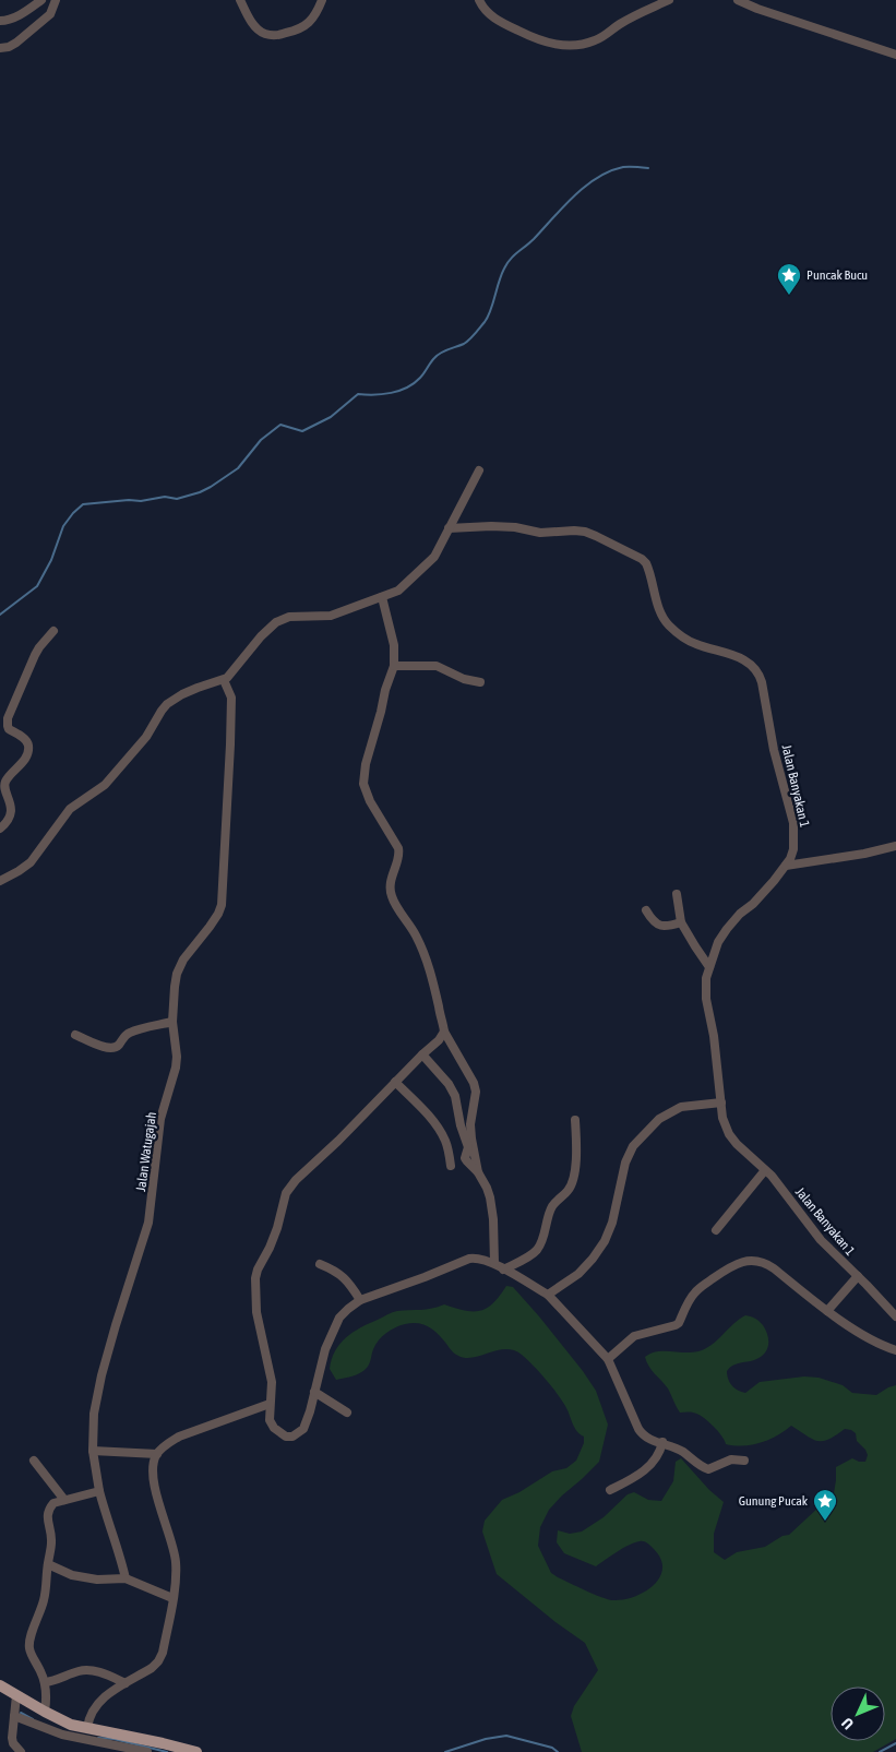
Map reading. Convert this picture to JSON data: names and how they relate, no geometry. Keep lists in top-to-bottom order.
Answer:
{
  "streets": {
    "street": ["Jalan Banyakan 1", "Jalan Watugajah"]
  },
  "places": {
    "place": ["Puncak Bucu", "Gunung Pucak"]
  },
  "north": "bottom left"
}
